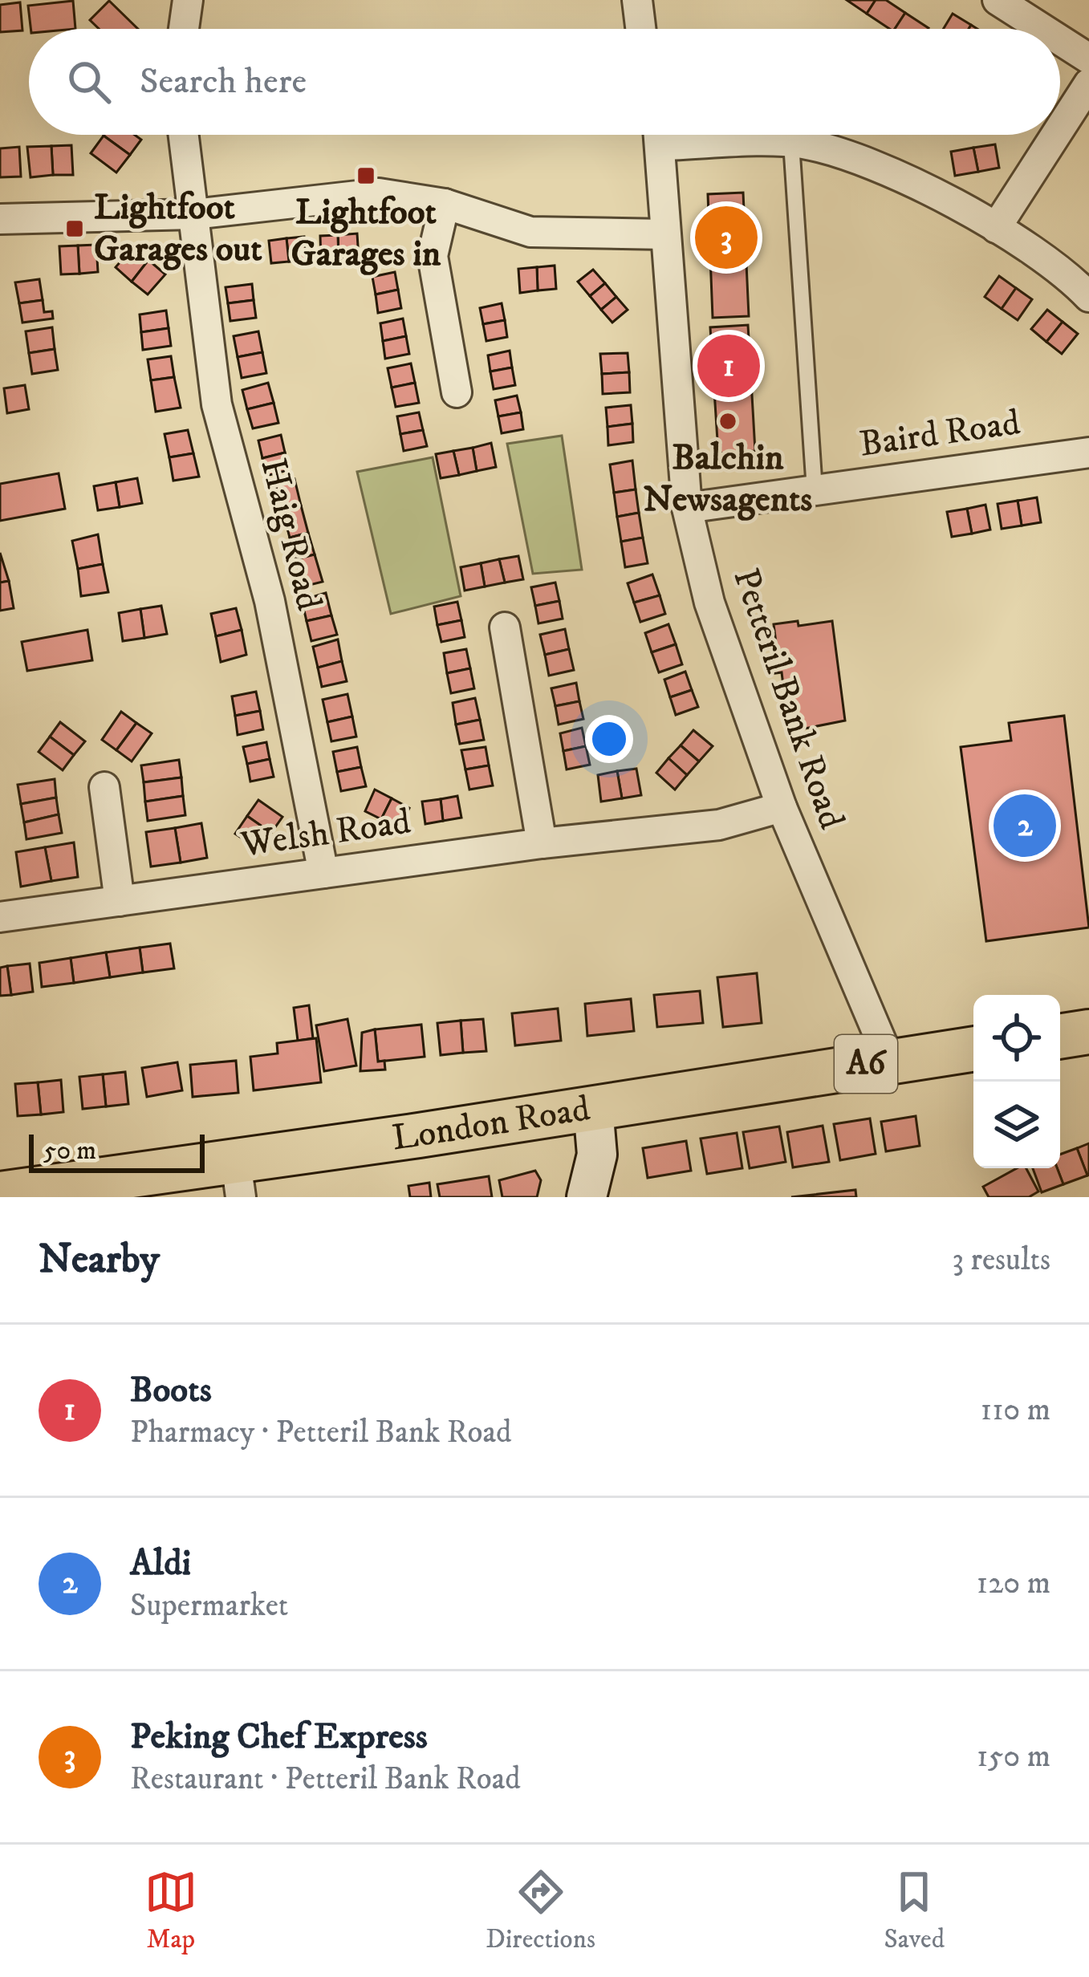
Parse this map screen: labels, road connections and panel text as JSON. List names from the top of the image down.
{
  "streets": {
    "main road": ["A6", "London Road"],
    "street": [
      "Baird Road",
      "Haig Road",
      "Petteril Bank Road",
      "Welsh Road"
    ]
  },
  "crossings": [
    ["Baird Road", "Petteril Bank Road"],
    ["Haig Road", "Welsh Road"],
    ["Petteril Bank Road", "Welsh Road"],
    ["Petteril Bank Road", "London Road"]
  ],
  "places": {
    "transit": ["Lightfoot Garages in", "Lightfoot Garages out"],
    "other": ["Balchin Newsagents"]
  },
  "scale_bar": "50 m",
  "page": {
    "search": "Search here",
    "pins": ["3", "1", "2"],
    "scale": "50 m",
    "heading": ["Nearby", "3 results"],
    "list": [
      {
        "mark": "1",
        "name": "Boots",
        "note": "Pharmacy · Petteril Bank Road",
        "value": "110 m"
      },
      {
        "mark": "2",
        "name": "Aldi",
        "note": "Supermarket",
        "value": "120 m"
      },
      {
        "mark": "3",
        "name": "Peking Chef Express",
        "note": "Restaurant · Petteril Bank Road",
        "value": "150 m"
      }
    ],
    "nav": ["Map", "Directions", "Saved"]
  }
}
